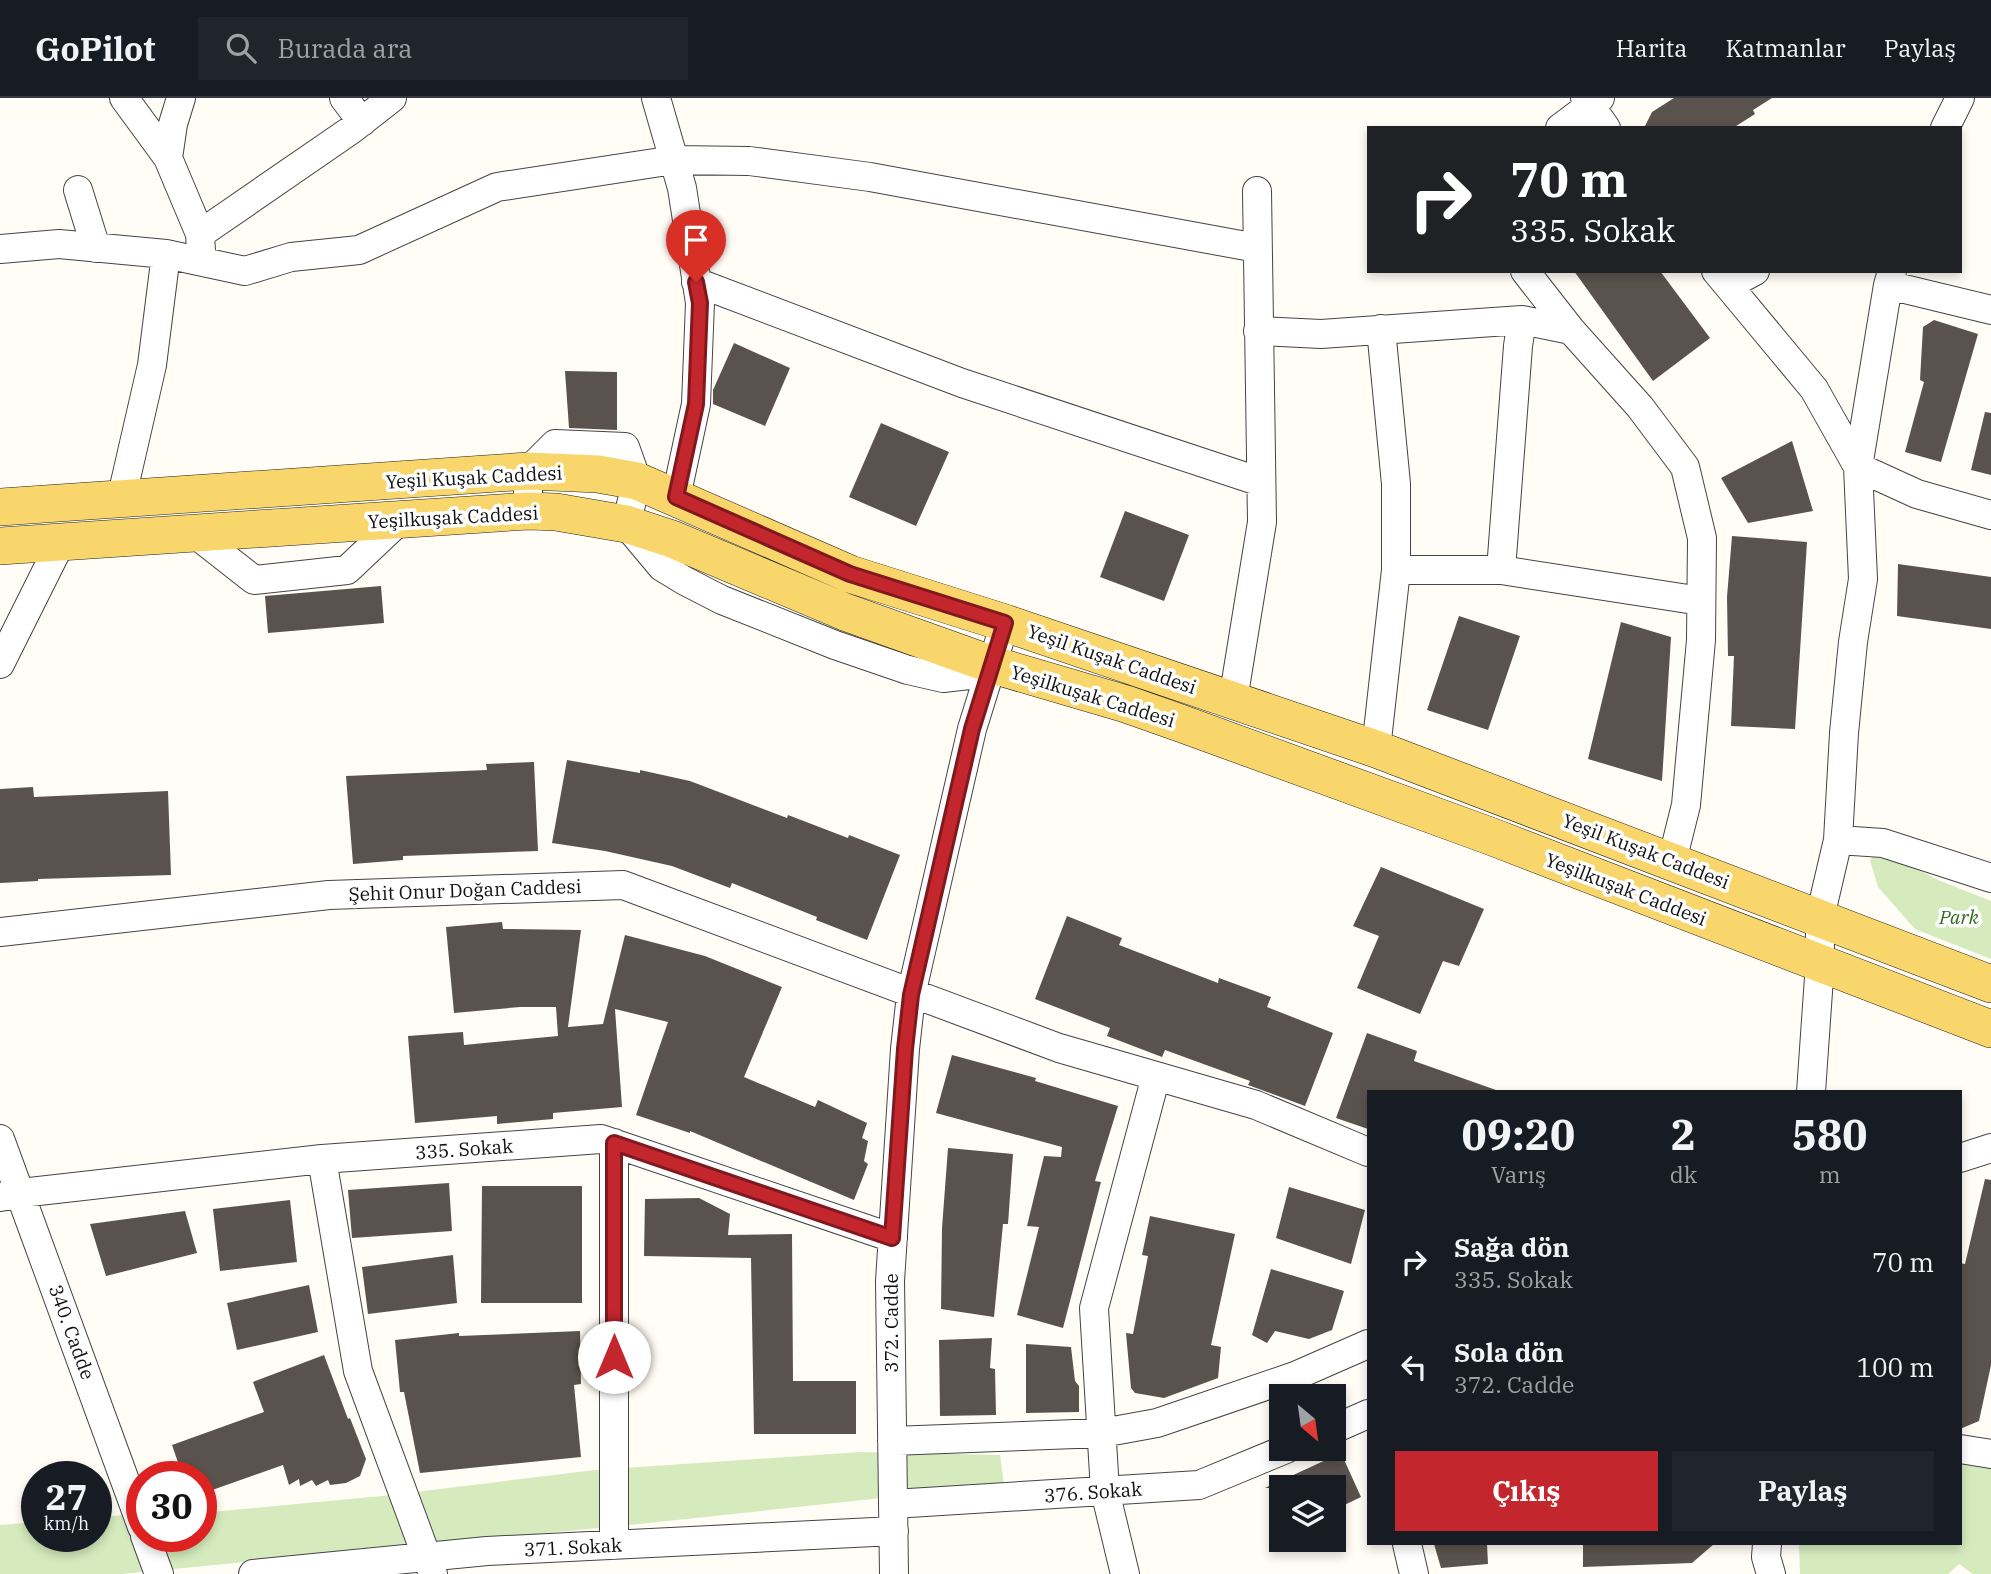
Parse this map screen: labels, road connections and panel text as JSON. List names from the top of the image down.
{
  "streets": {
    "main road": ["Yeşil Kuşak Caddesi", "Yeşilkuşak Caddesi"],
    "street": [
      "Şehit Onur Doğan Caddesi",
      "335. Sokak",
      "372. Cadde",
      "340. Cadde",
      "376. Sokak",
      "371. Sokak"
    ]
  },
  "crossings": [
    ["Yeşil Kuşak Caddesi", "372. Cadde"],
    ["Yeşilkuşak Caddesi", "372. Cadde"],
    ["Şehit Onur Doğan Caddesi", "372. Cadde"],
    ["335. Sokak", "372. Cadde"],
    ["335. Sokak", "340. Cadde"],
    ["372. Cadde", "376. Sokak"],
    ["372. Cadde", "371. Sokak"],
    ["376. Sokak", "371. Sokak"]
  ],
  "parks": ["Park"],
  "north": "bottom right",
  "page": {
    "header": "GoPilot",
    "search": "Burada ara",
    "nav": ["Harita", "Katmanlar", "Paylaş"],
    "turn": ["70 m", "335. Sokak"],
    "eta": [
      "09:20",
      "Varış",
      "2",
      "dk",
      "580",
      "m"
    ],
    "list": [
      {
        "name": "Sağa dön",
        "note": "335. Sokak",
        "value": "70 m"
      },
      {
        "name": "Sola dön",
        "note": "372. Cadde",
        "value": "100 m"
      }
    ],
    "buttons": ["Çıkış", "Paylaş"],
    "speed": "27 km/h",
    "limit": "30"
  }
}
